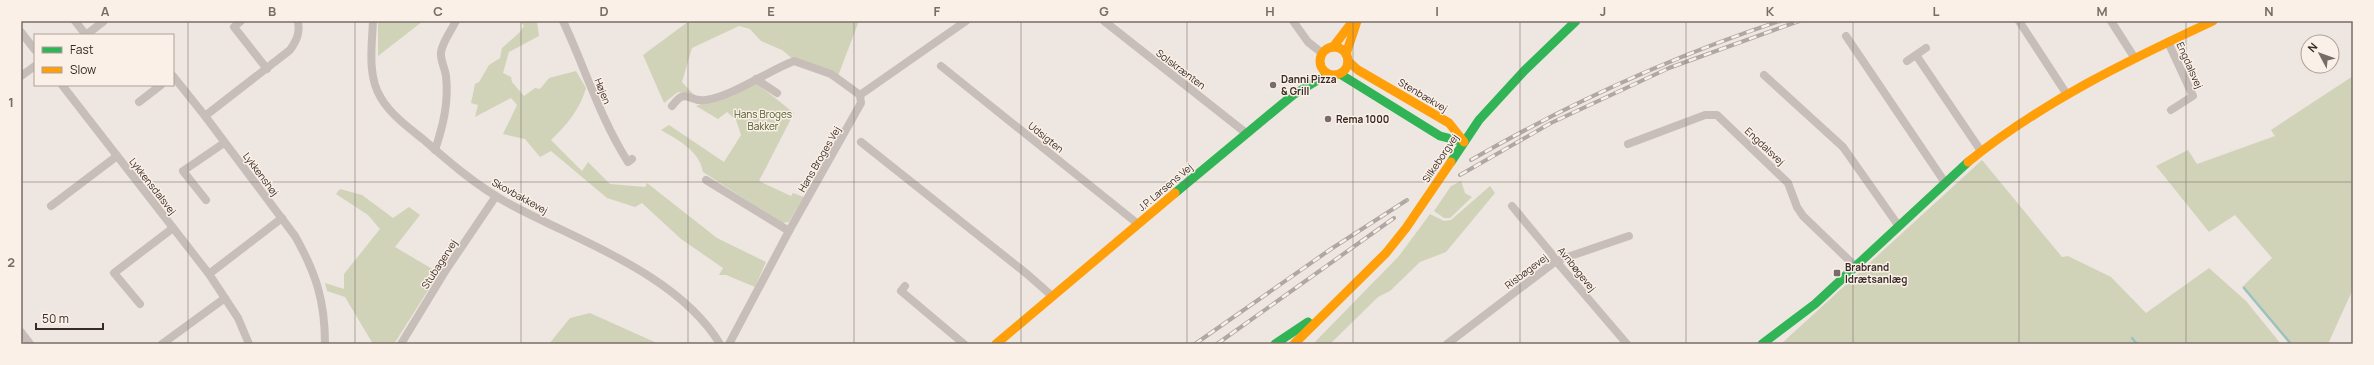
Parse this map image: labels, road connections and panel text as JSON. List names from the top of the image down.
{
  "streets": {
    "street": [
      "Engdalsvej",
      "Solskrænten",
      "Højen",
      "Stenbækvej",
      "Udsigten",
      "Silkeborgvej",
      "Hans Broges Vej",
      "Lykkenshøj",
      "Lykkensdalsvej",
      "J.P. Larsens Vej",
      "Skovbakkevej",
      "Stubagervej",
      "Avnbøgevej",
      "Risbøgevej"
    ]
  },
  "crossings": [
    ["Solskrænten", "J.P. Larsens Vej"],
    ["Stenbækvej", "Silkeborgvej"],
    ["Stenbækvej", "J.P. Larsens Vej"],
    ["Udsigten", "J.P. Larsens Vej"],
    ["Skovbakkevej", "Stubagervej"],
    ["Avnbøgevej", "Risbøgevej"]
  ],
  "parks": ["Hans Broges Bakker"],
  "places": {
    "other": ["Danni Pizza & Grill", "Rema 1000"],
    "transit": ["Brabrand Idrætsanlæg"]
  },
  "legend": ["Fast", "Slow"],
  "scale_bar": "50 m",
  "north": "top left",
  "grid": {
    "columns": [
      "A",
      "B",
      "C",
      "D",
      "E",
      "F",
      "G",
      "H",
      "I",
      "J",
      "K",
      "L",
      "M",
      "N"
    ],
    "rows": ["1", "2"]
  }
}
